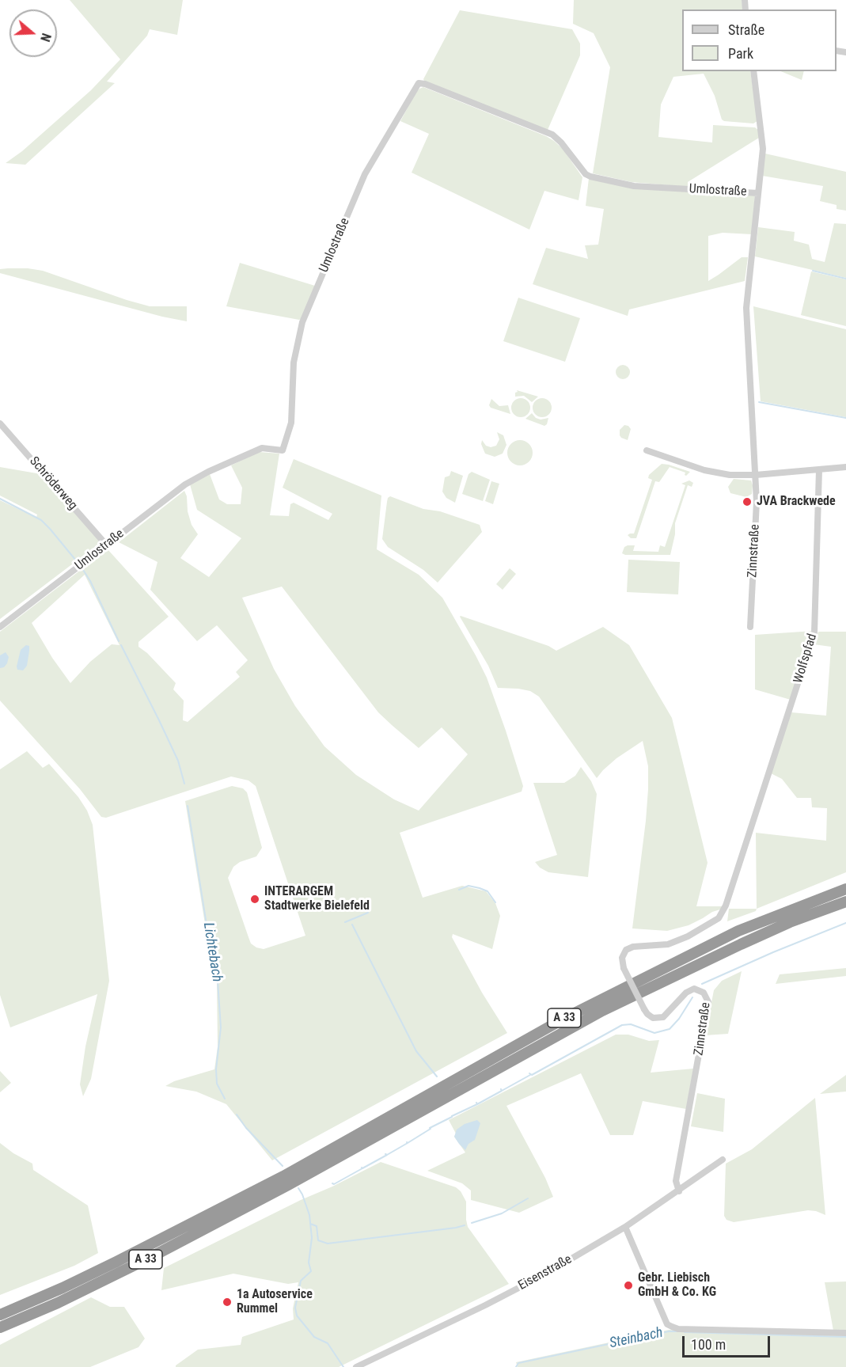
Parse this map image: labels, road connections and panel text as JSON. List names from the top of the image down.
{
  "streets": {
    "highway": ["A 33"],
    "street": [
      "Umlostraße",
      "Schröderweg",
      "Zinnstraße",
      "Wolfspfad",
      "Eisenstraße"
    ]
  },
  "crossings": [
    ["Umlostraße", "Schröderweg"],
    ["Umlostraße", "Zinnstraße"],
    ["Zinnstraße", "Wolfspfad"],
    ["Zinnstraße", "Eisenstraße"]
  ],
  "water": ["Lichtebach", "Steinbach"],
  "places": [
    "JVA Brackwede",
    "INTERARGEM Stadtwerke Bielefeld",
    "Gebr. Liebisch GmbH & Co. KG",
    "1a Autoservice Rummel"
  ],
  "legend": ["Straße", "Park"],
  "scale_bar": "100 m",
  "north": "right"
}
